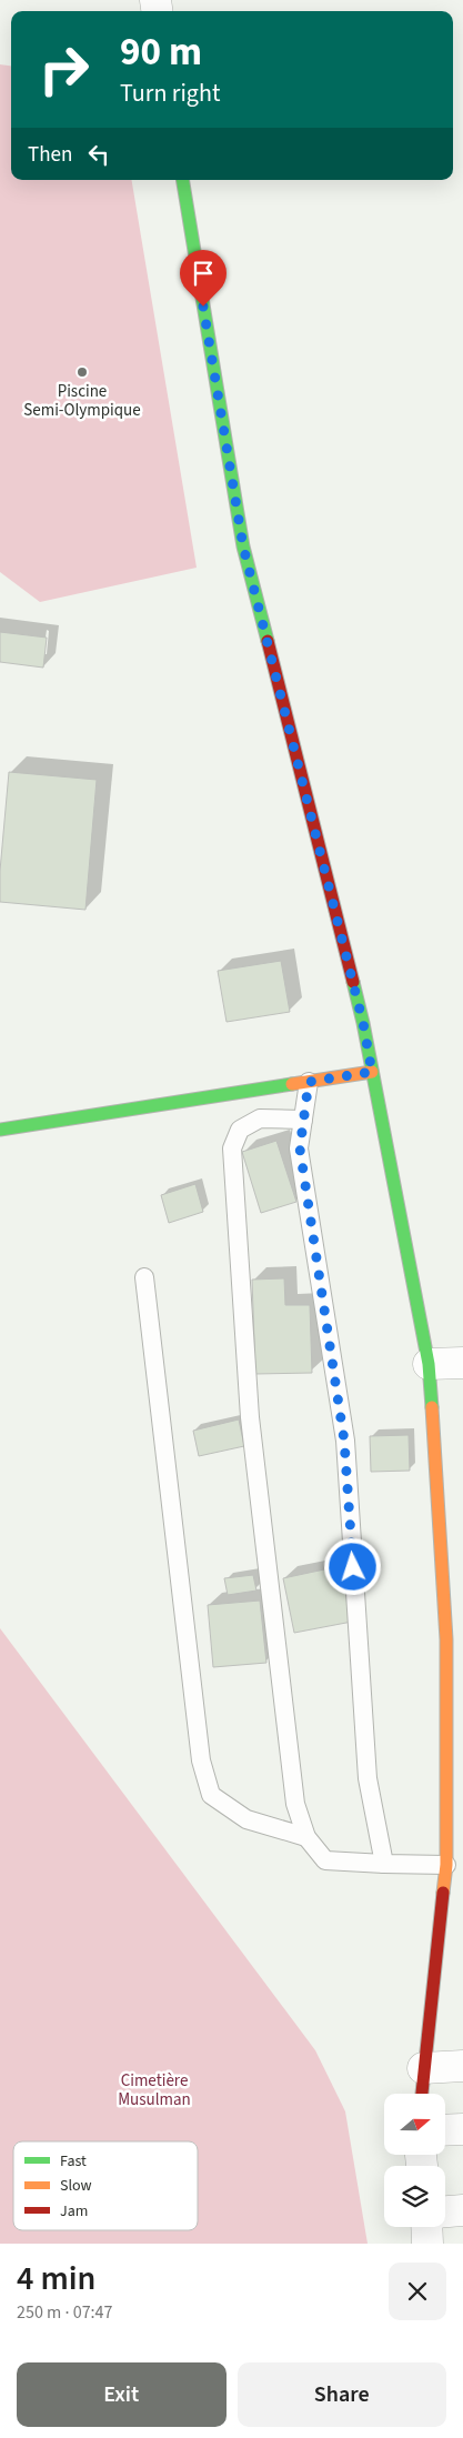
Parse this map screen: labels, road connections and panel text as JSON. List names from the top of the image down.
{
  "parks": ["Cimetière Musulman"],
  "places": ["Piscine Semi-Olympique"],
  "legend": ["Fast", "Slow", "Jam"],
  "north": "right",
  "page": {
    "turn": ["90 m", "Turn right"],
    "then": "Then",
    "heading": ["4 min", "250 m · 07:47"],
    "buttons": ["Exit", "Share"]
  }
}
